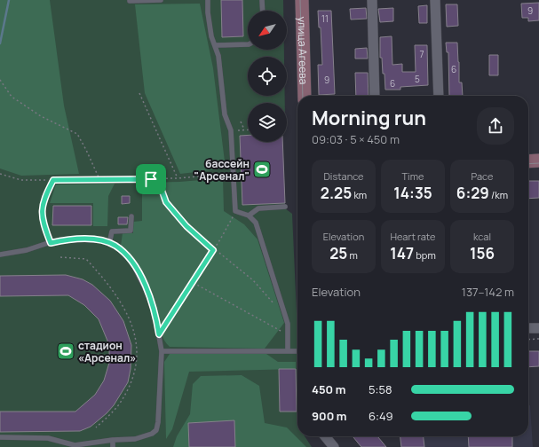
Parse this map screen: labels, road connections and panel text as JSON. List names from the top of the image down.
{
  "streets": {
    "street": ["улица Агеева"]
  },
  "places": {
    "sports": ["бассейн \"Арсенал\"", "стадион «Арсенал»"]
  },
  "house_numbers": [
    "9",
    "11",
    "7",
    "6",
    "5",
    "9",
    "6"
  ],
  "north": "bottom left",
  "page": {
    "heading": ["Morning run", "09:03 · 5 × 450 m"],
    "stats": [
      ["Distance", "2.25 km"],
      ["Time", "14:35"],
      ["Pace", "6:29 /km"],
      ["Elevation", "25 m"],
      ["Heart rate", "147 bpm"],
      ["kcal", "156"]
    ],
    "chart": ["Elevation", "137–142 m"],
    "list": [
      {
        "name": "450 m",
        "note": "5:58"
      },
      {
        "name": "900 m",
        "note": "6:49"
      }
    ]
  }
}
